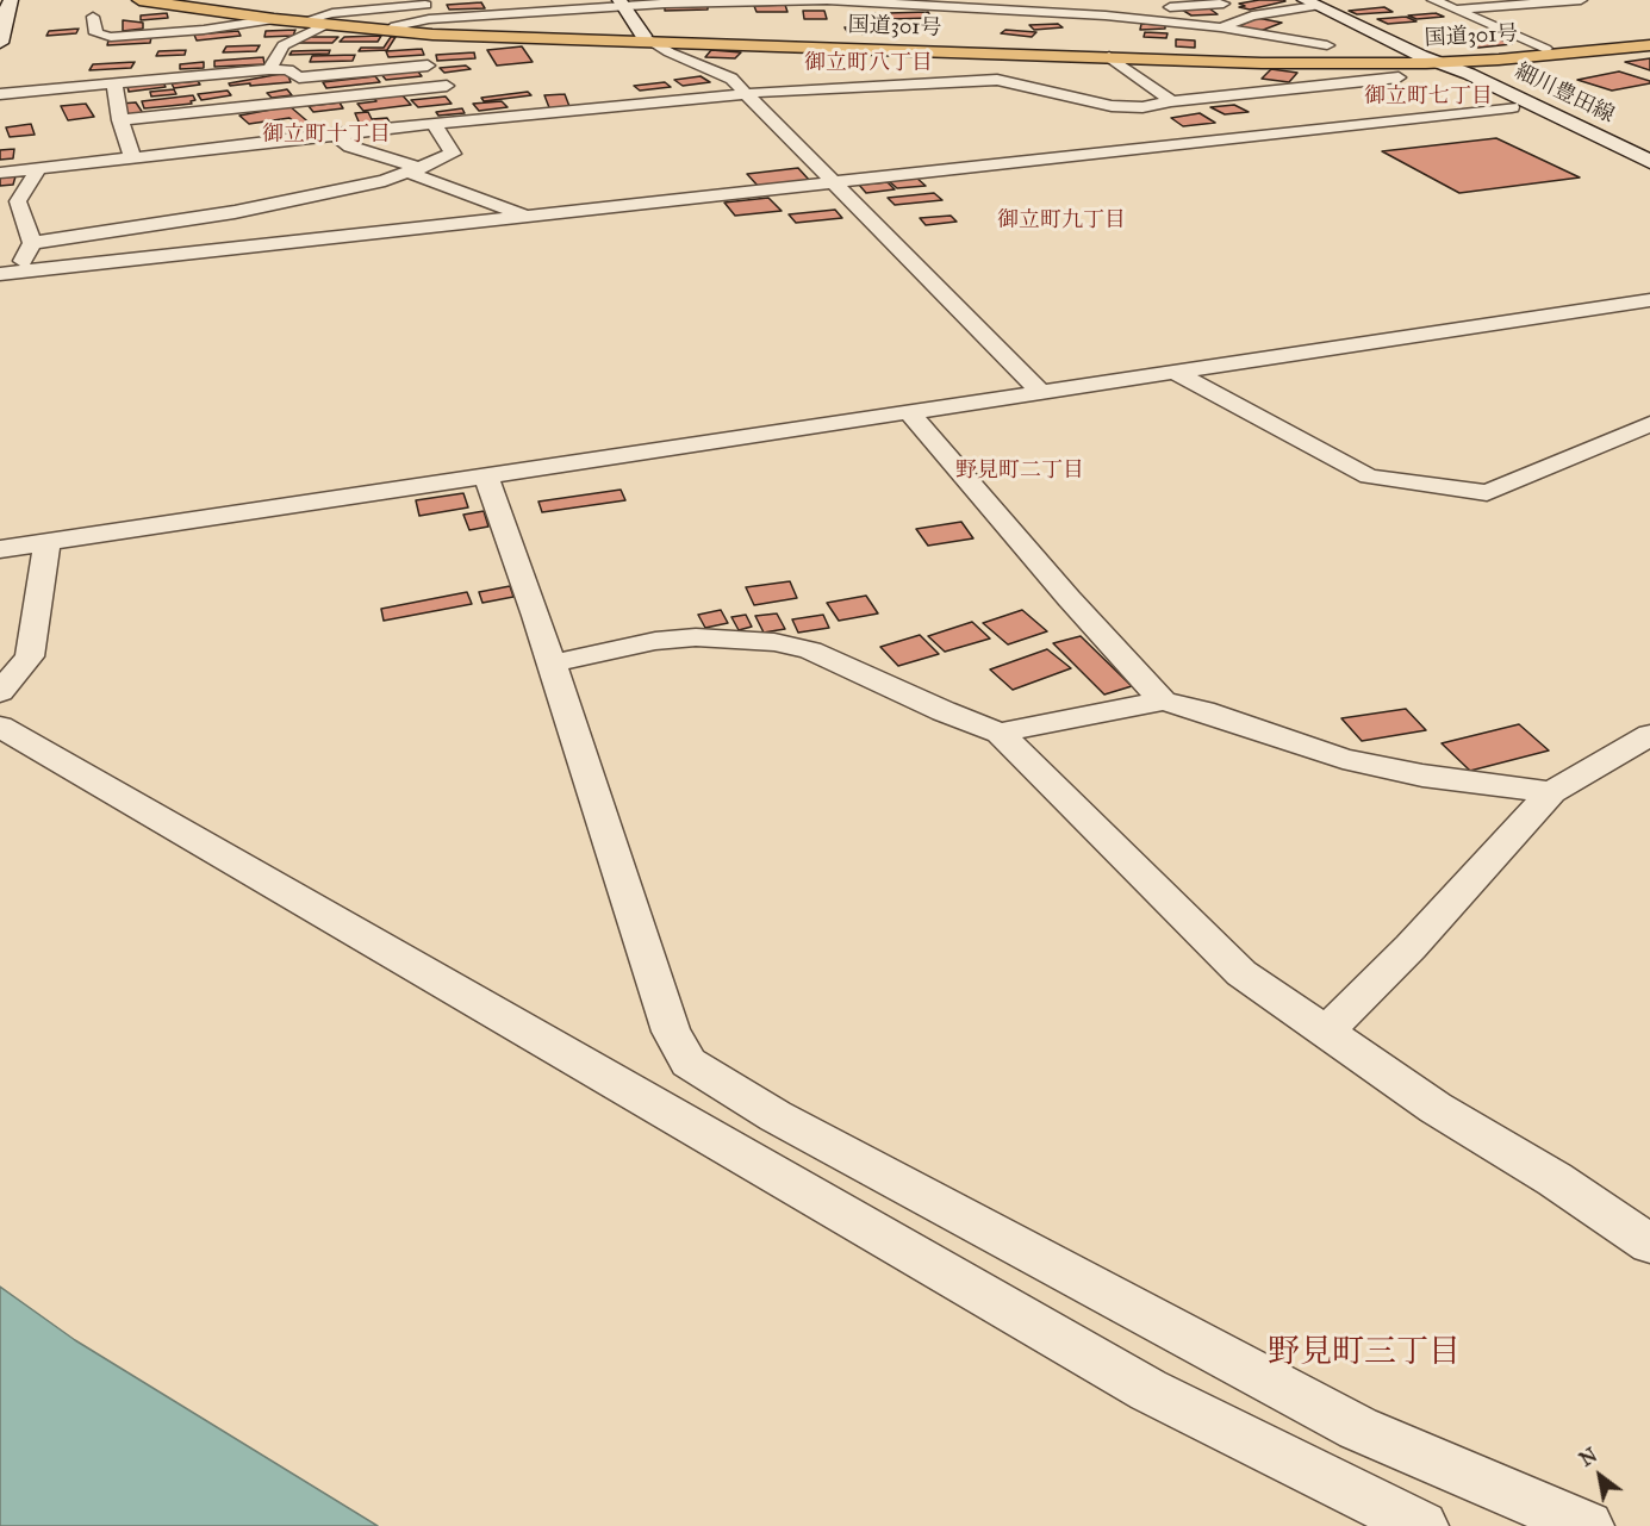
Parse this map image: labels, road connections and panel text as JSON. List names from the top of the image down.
{
  "streets": {
    "highway": ["国道301号"],
    "main road": ["細川豊田線"]
  },
  "crossings": [
    ["国道301号", "細川豊田線"]
  ],
  "districts": [
    "御立町八丁目",
    "御立町七丁目",
    "御立町十丁目",
    "御立町九丁目",
    "野見町二丁目",
    "野見町三丁目"
  ],
  "north": "top left"
}
